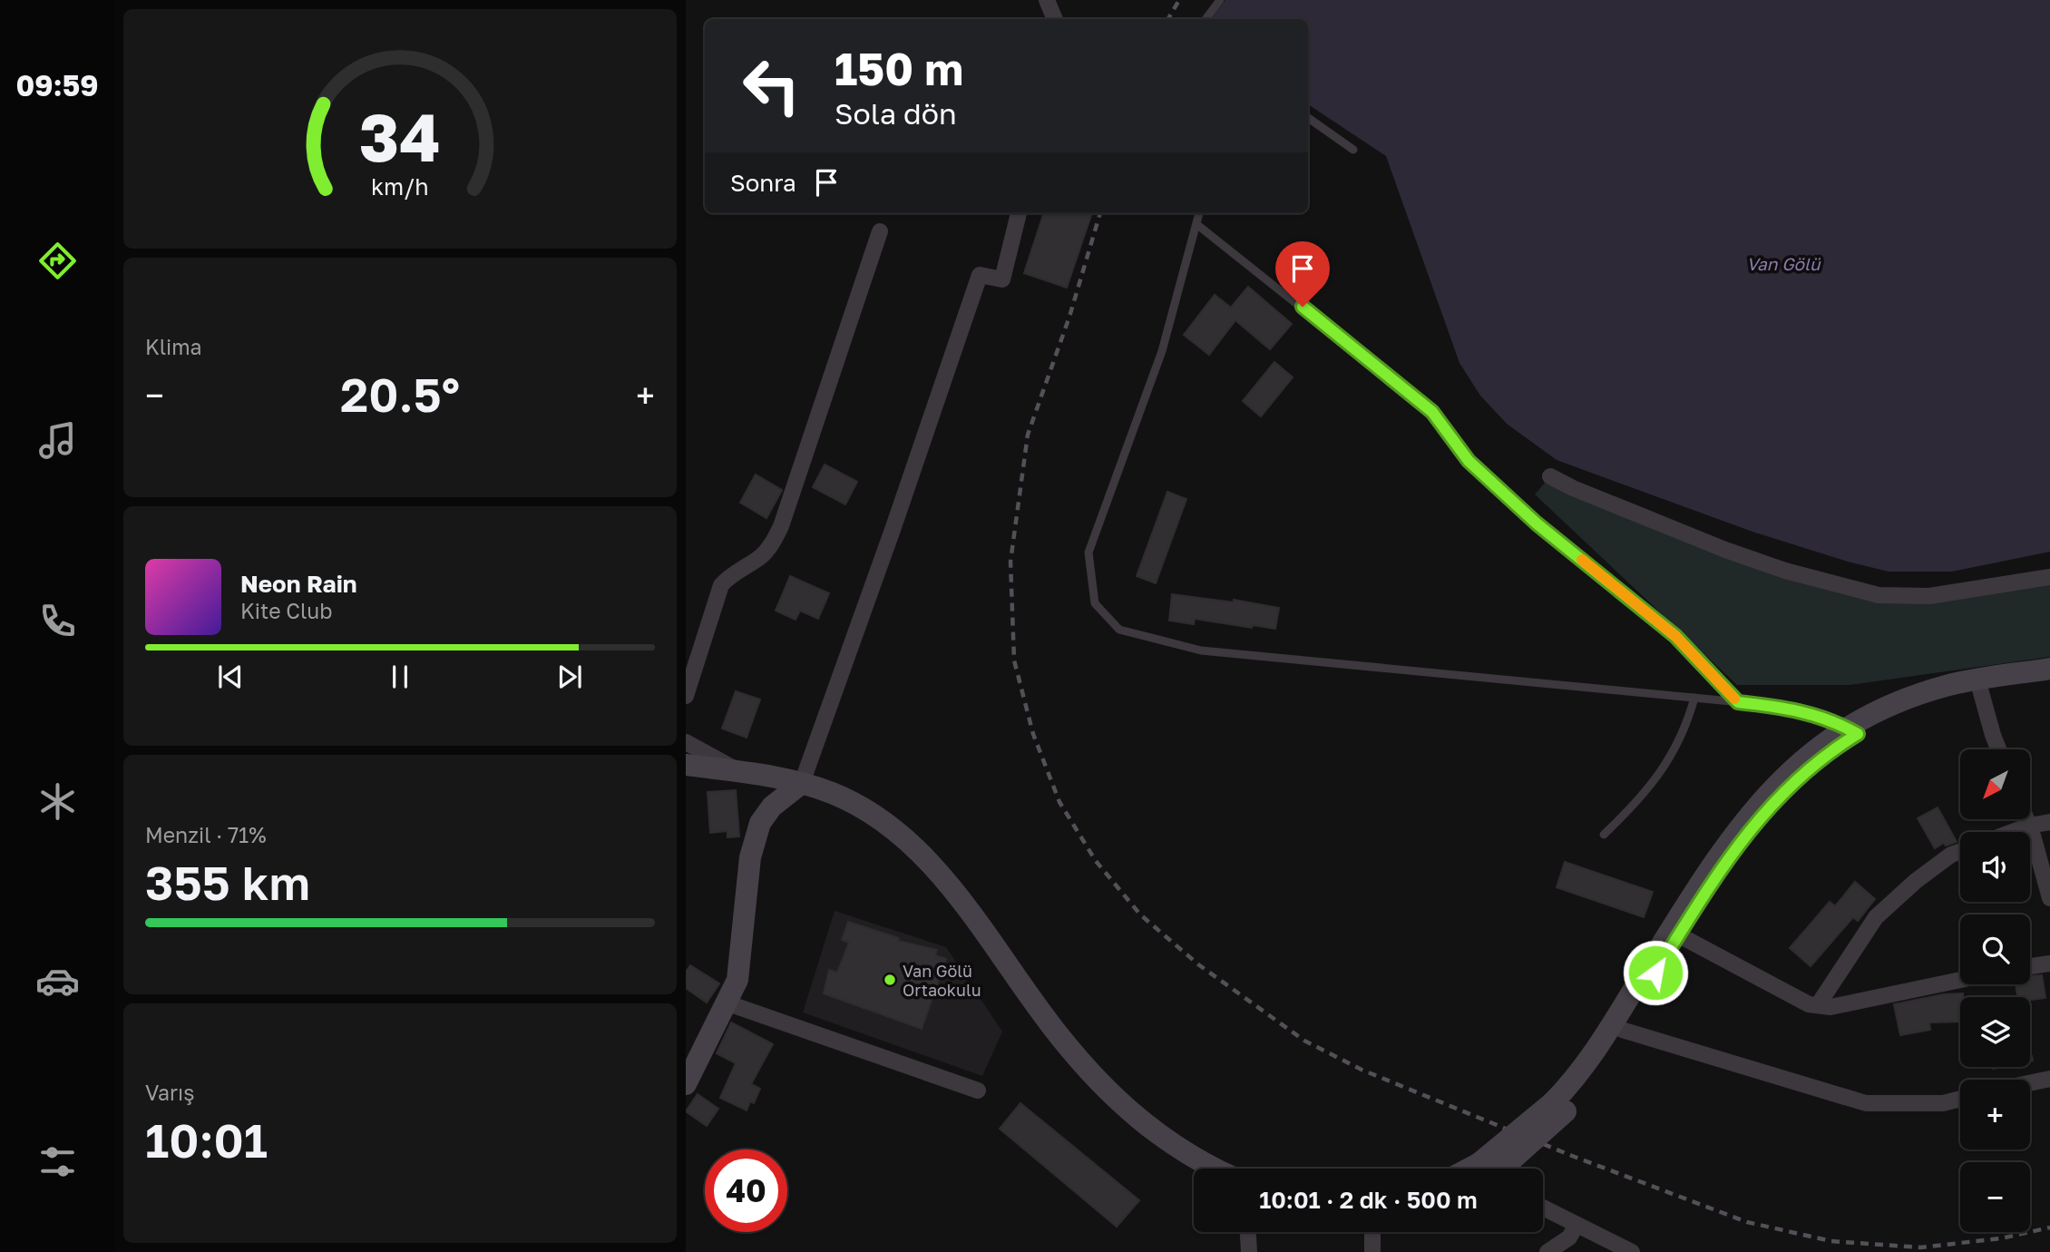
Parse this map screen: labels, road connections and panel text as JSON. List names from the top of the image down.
{
  "water": ["Van Gölü"],
  "places": ["Van Gölü Ortaokulu"],
  "north": "bottom left",
  "page": {
    "tabs": "09:59",
    "turn": ["150 m", "Sola dön"],
    "then": "Sonra",
    "tile": [
      "Klima",
      ["Menzil · 71%", "355 km"],
      ["Varış", "10:01"]
    ],
    "heat": ["−", "20.5°", "+"],
    "song": ["Neon Rain", "Kite Club"],
    "map_buttons": ["+", "−"],
    "limit": "40",
    "trip": "10:01 · 2 dk · 500 m",
    "gauge": ["34", "km/h"]
  }
}
